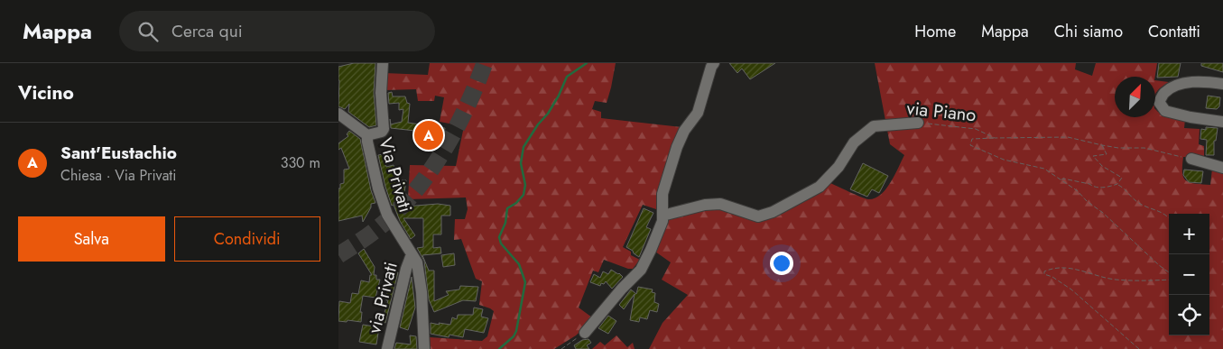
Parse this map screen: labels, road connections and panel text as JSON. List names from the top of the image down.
{
  "streets": {
    "street": ["via Piano", "Via Privati", "via Privati"]
  },
  "crossings": [
    ["Via Privati", "via Privati"]
  ],
  "north": "top right",
  "page": {
    "header": "Mappa",
    "search": "Cerca qui",
    "nav": [
      "Home",
      "Mappa",
      "Chi siamo",
      "Contatti"
    ],
    "heading": "Vicino",
    "pins": "A",
    "list": [
      {
        "mark": "A",
        "name": "Sant'Eustachio",
        "note": "Chiesa · Via Privati",
        "value": "330 m"
      }
    ],
    "buttons": ["Salva", "Condividi"],
    "map_buttons": ["+", "−"]
  }
}
